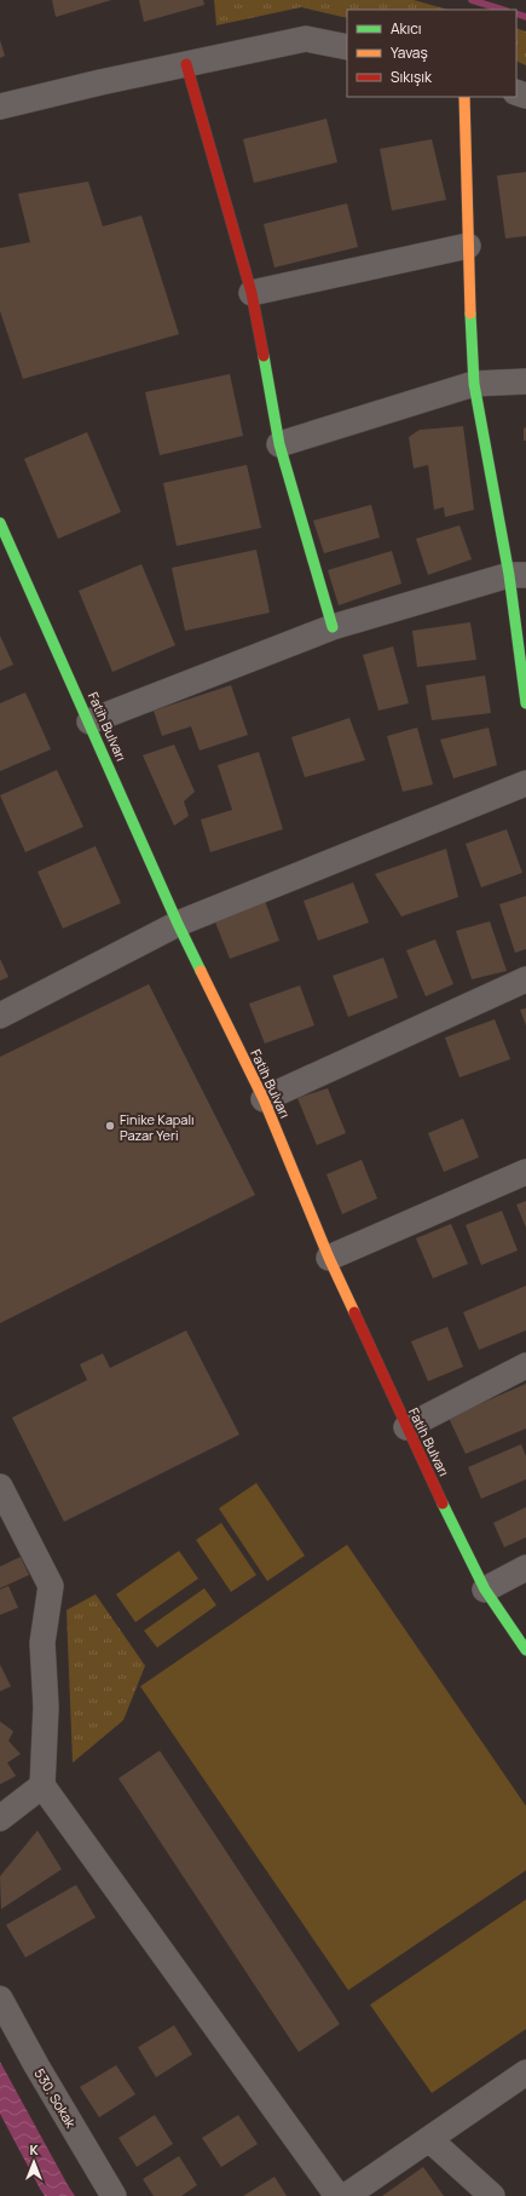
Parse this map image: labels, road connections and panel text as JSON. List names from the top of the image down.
{
  "streets": {
    "street": ["Fatih Bulvarı", "530. Sokak"]
  },
  "places": ["Finike Kapalı Pazar Yeri"],
  "legend": ["Akıcı", "Yavaş", "Sıkışık"],
  "north": "top"
}
